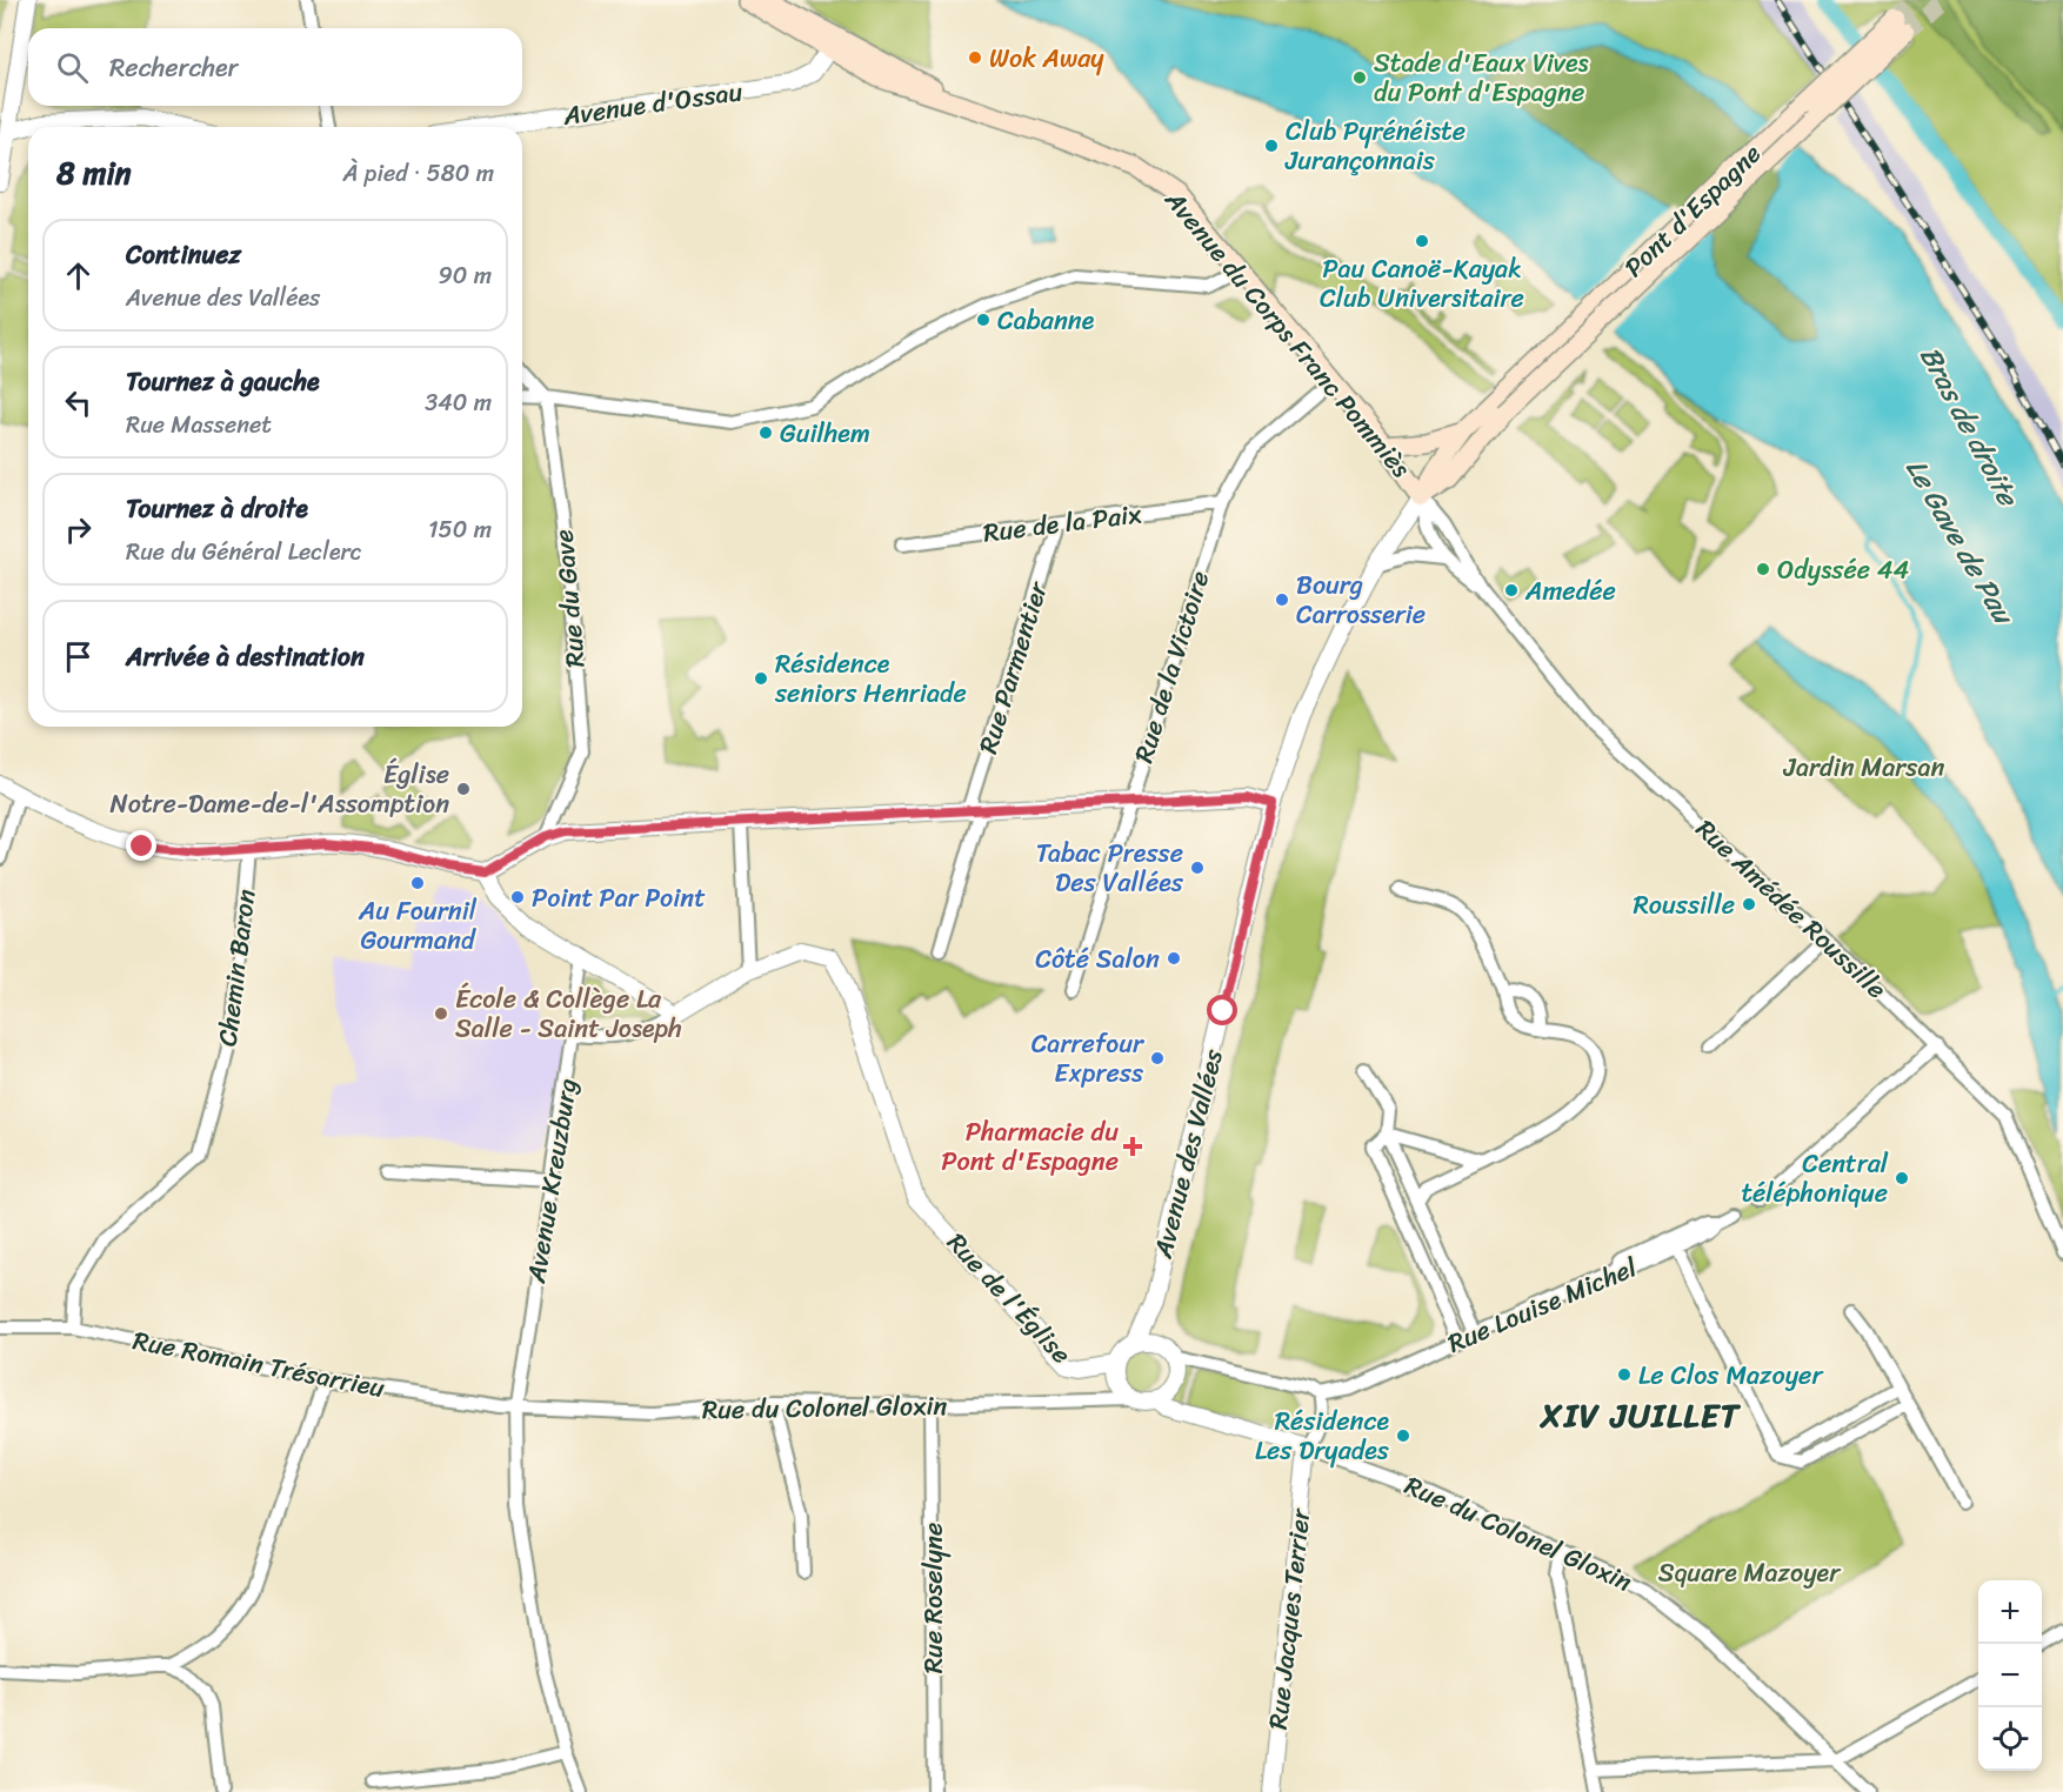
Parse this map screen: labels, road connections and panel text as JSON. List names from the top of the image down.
{
  "streets": {
    "main road": ["Pont d'Espagne", "Avenue du Corps Franc Pommiès", "Avenue des Vallées"],
    "street": [
      "Avenue d'Ossau",
      "Rue de la Paix",
      "Rue du Gave",
      "Rue de la Victoire",
      "Rue Parmentier",
      "Rue Amédée Roussille",
      "Chemin Baron",
      "Avenue Kreuzburg",
      "Rue de l'Église",
      "Rue Louise Michel",
      "Rue Romain Trésarrieu",
      "Rue du Colonel Gloxin",
      "Rue Roselyne",
      "Rue Jacques Terrier"
    ]
  },
  "crossings": [
    ["Avenue d'Ossau", "Avenue du Corps Franc Pommiès"],
    ["Pont d'Espagne", "Avenue des Vallées"],
    ["Avenue du Corps Franc Pommiès", "Rue de la Victoire"],
    ["Avenue du Corps Franc Pommiès", "Rue Amédée Roussille"],
    ["Avenue du Corps Franc Pommiès", "Avenue des Vallées"],
    ["Rue de la Paix", "Rue de la Victoire"],
    ["Rue de la Paix", "Rue Parmentier"],
    ["Rue Amédée Roussille", "Avenue des Vallées"],
    ["Chemin Baron", "Rue Romain Trésarrieu"],
    ["Avenue des Vallées", "Rue de l'Église"],
    ["Avenue des Vallées", "Rue du Colonel Gloxin"],
    ["Avenue Kreuzburg", "Rue Romain Trésarrieu"],
    ["Avenue Kreuzburg", "Rue du Colonel Gloxin"],
    ["Rue de l'Église", "Rue du Colonel Gloxin"],
    ["Rue Romain Trésarrieu", "Rue du Colonel Gloxin"],
    ["Rue du Colonel Gloxin", "Rue Roselyne"],
    ["Rue du Colonel Gloxin", "Rue Jacques Terrier"]
  ],
  "districts": ["XIV JUILLET"],
  "water": ["Bras de droite", "Le Gave de Pau"],
  "parks": ["Jardin Marsan", "Square Mazoyer"],
  "places": {
    "other": [
      "Wok Away",
      "Stade d'Eaux Vives du Pont d'Espagne",
      "Club Pyrénéiste Jurançonnais",
      "Pau Canoë-Kayak Club Universitaire",
      "Cabanne",
      "Guilhem",
      "Odyssée 44",
      "Amedée",
      "Bourg Carrosserie",
      "Résidence seniors Henriade",
      "Église Notre-Dame-de-l'Assomption",
      "Tabac Presse Des Vallées",
      "Au Fournil Gourmand",
      "Point Par Point",
      "Roussille",
      "Côté Salon",
      "École & Collège La Salle - Saint Joseph",
      "Carrefour Express",
      "Central téléphonique",
      "Le Clos Mazoyer",
      "Résidence Les Dryades"
    ],
    "health": ["Pharmacie du Pont d'Espagne"]
  },
  "page": {
    "search": "Rechercher",
    "heading": ["8 min", "À pied · 580 m"],
    "list": [
      ["Continuez", "Avenue des Vallées", "90 m"],
      ["Tournez à gauche", "Rue Massenet", "340 m"],
      ["Tournez à droite", "Rue du Général Leclerc", "150 m"],
      "Arrivée à destination"
    ],
    "map_buttons": ["+", "−"]
  }
}
